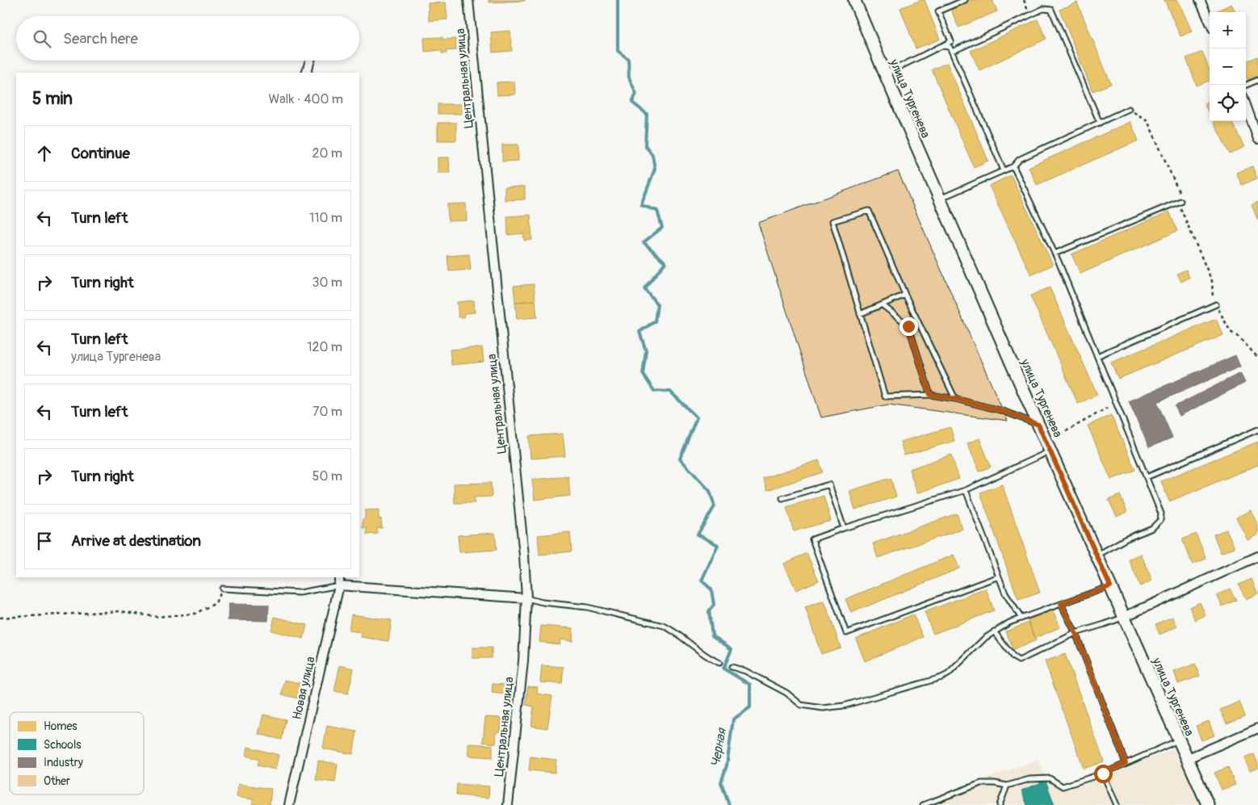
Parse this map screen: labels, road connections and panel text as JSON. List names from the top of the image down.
{
  "streets": {
    "street": ["Центральная улица", "улица Тургенева", "Новая улица"]
  },
  "water": ["Черная"],
  "legend": [
    "Homes",
    "Schools",
    "Industry",
    "Other"
  ],
  "page": {
    "map_buttons": ["+", "−"],
    "search": "Search here",
    "heading": ["5 min", "Walk · 400 m"],
    "list": [
      ["Continue", "20 m"],
      ["Turn left", "110 m"],
      ["Turn right", "30 m"],
      ["Turn left", "улица Тургенева", "120 m"],
      ["Turn left", "70 m"],
      ["Turn right", "50 m"],
      "Arrive at destination"
    ]
  }
}
